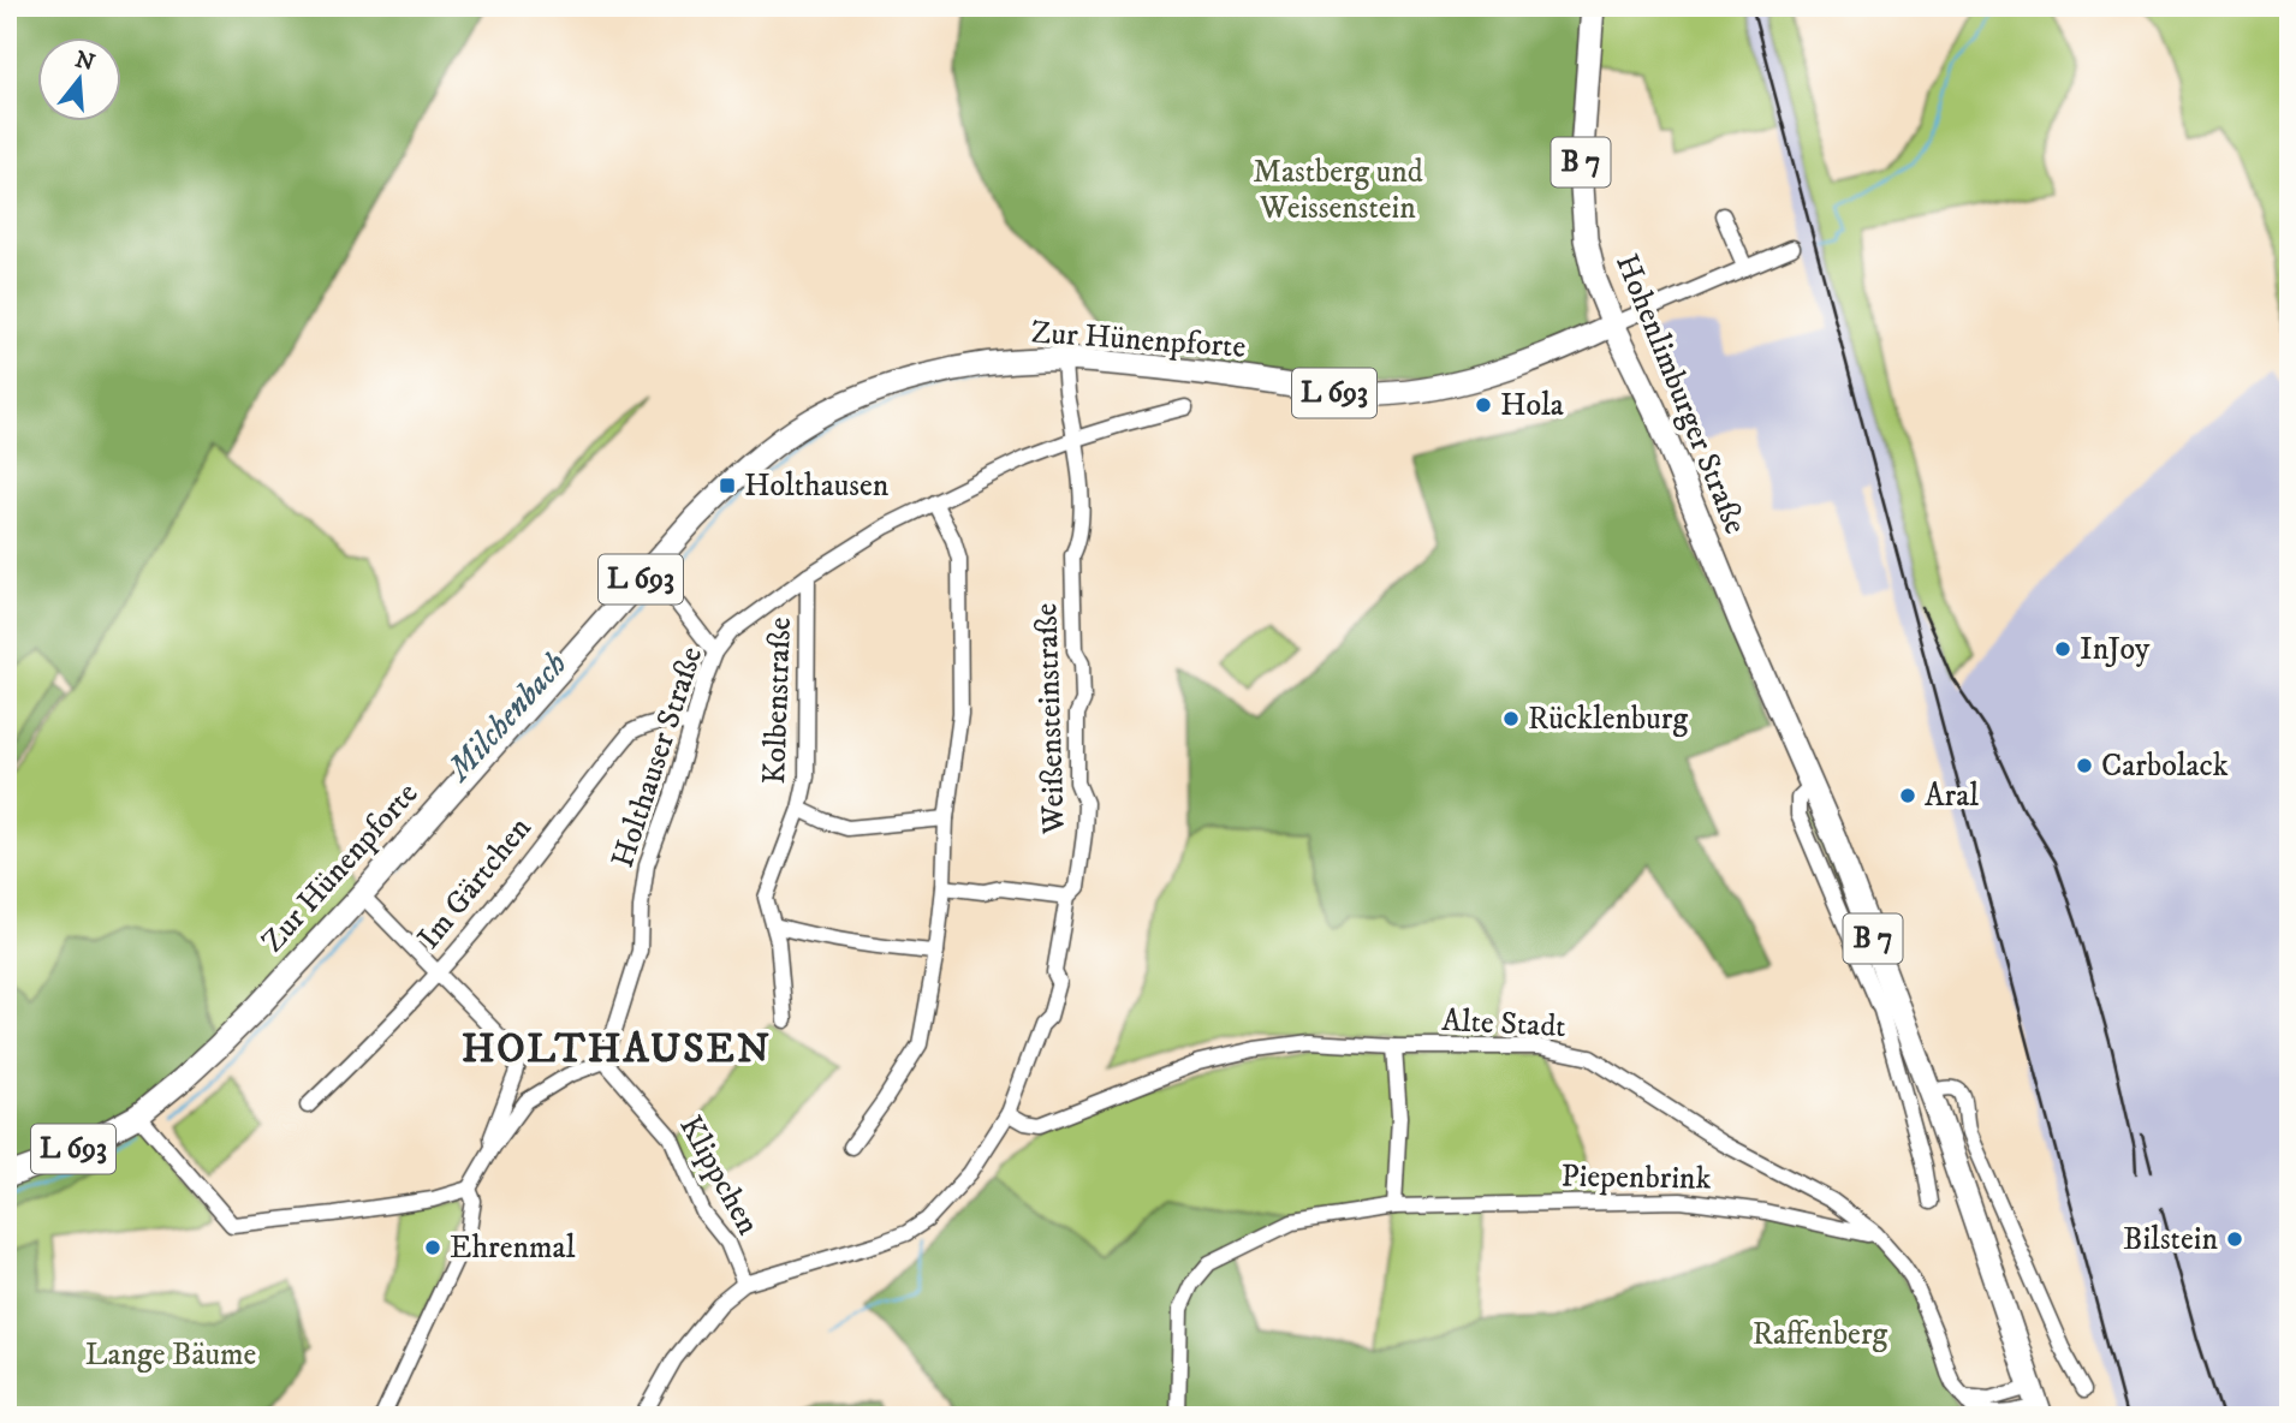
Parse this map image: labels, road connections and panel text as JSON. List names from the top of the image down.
{
  "streets": {
    "main road": [
      "B 7",
      "Zur Hünenpforte",
      "L 693",
      "Hohenlimburger Straße"
    ],
    "street": [
      "Kolbenstraße",
      "Weißensteinstraße",
      "Holthauser Straße",
      "Im Gärtchen",
      "Alte Stadt",
      "Klippchen",
      "Piepenbrink"
    ]
  },
  "crossings": [
    ["Zur Hünenpforte", "Hohenlimburger Straße"],
    ["Zur Hünenpforte", "Weißensteinstraße"],
    ["Hohenlimburger Straße", "Alte Stadt"],
    ["Kolbenstraße", "Holthauser Straße"],
    ["Weißensteinstraße", "Holthauser Straße"],
    ["Weißensteinstraße", "Alte Stadt"],
    ["Weißensteinstraße", "Klippchen"],
    ["Holthauser Straße", "Im Gärtchen"],
    ["Holthauser Straße", "Klippchen"],
    ["Alte Stadt", "Piepenbrink"]
  ],
  "districts": ["HOLTHAUSEN"],
  "water": ["Milchenbach"],
  "parks": ["Mastberg und Weissenstein", "Raffenberg", "Lange Bäume"],
  "places": {
    "other": [
      "Hola",
      "InJoy",
      "Rücklenburg",
      "Carbolack",
      "Aral",
      "Bilstein",
      "Ehrenmal"
    ],
    "transit": ["Holthausen"]
  },
  "north": "top"
}
